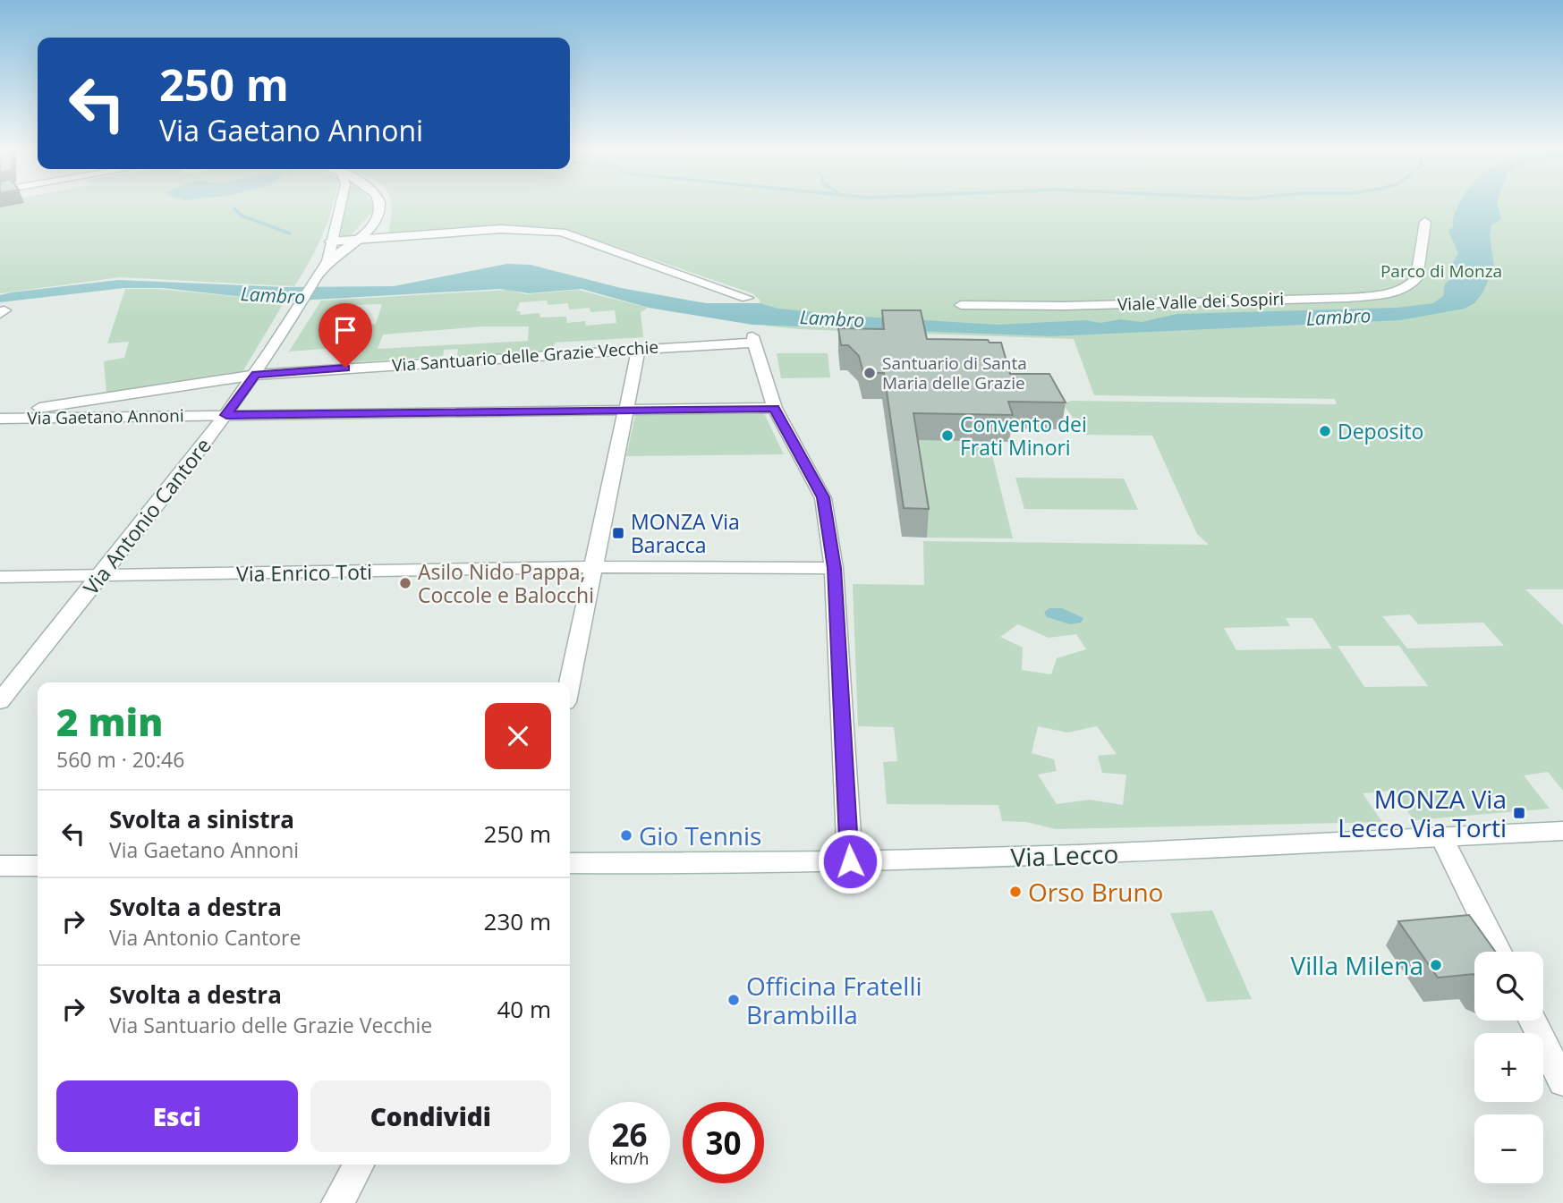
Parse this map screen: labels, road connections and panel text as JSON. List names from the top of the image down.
{
  "streets": {
    "street": [
      "Viale Valle dei Sospiri",
      "Via Santuario delle Grazie Vecchie",
      "Via Gaetano Annoni",
      "Via Antonio Cantore",
      "Via Enrico Toti",
      "Via Lecco"
    ]
  },
  "crossings": [
    ["Via Santuario delle Grazie Vecchie", "Via Gaetano Annoni"],
    ["Via Santuario delle Grazie Vecchie", "Via Antonio Cantore"],
    ["Via Gaetano Annoni", "Via Antonio Cantore"],
    ["Via Antonio Cantore", "Via Enrico Toti"]
  ],
  "water": ["Lambro"],
  "parks": ["Parco di Monza"],
  "places": {
    "other": [
      "Santuario di Santa Maria delle Grazie",
      "Deposito",
      "Convento dei Frati Minori",
      "Asilo Nido Pappa, Coccole e Balocchi",
      "Gio Tennis",
      "Orso Bruno",
      "Villa Milena",
      "Officina Fratelli Brambilla"
    ],
    "transit": ["MONZA Via Baracca", "MONZA Via Lecco Via Torti"]
  },
  "page": {
    "turn": ["250 m", "Via Gaetano Annoni"],
    "heading": ["2 min", "560 m · 20:46"],
    "list": [
      {
        "name": "Svolta a sinistra",
        "note": "Via Gaetano Annoni",
        "value": "250 m"
      },
      {
        "name": "Svolta a destra",
        "note": "Via Antonio Cantore",
        "value": "230 m"
      },
      {
        "name": "Svolta a destra",
        "note": "Via Santuario delle Grazie Vecchie",
        "value": "40 m"
      }
    ],
    "map_buttons": ["+", "−"],
    "buttons": ["Esci", "Condividi"],
    "speed": "26 km/h",
    "limit": "30"
  }
}
